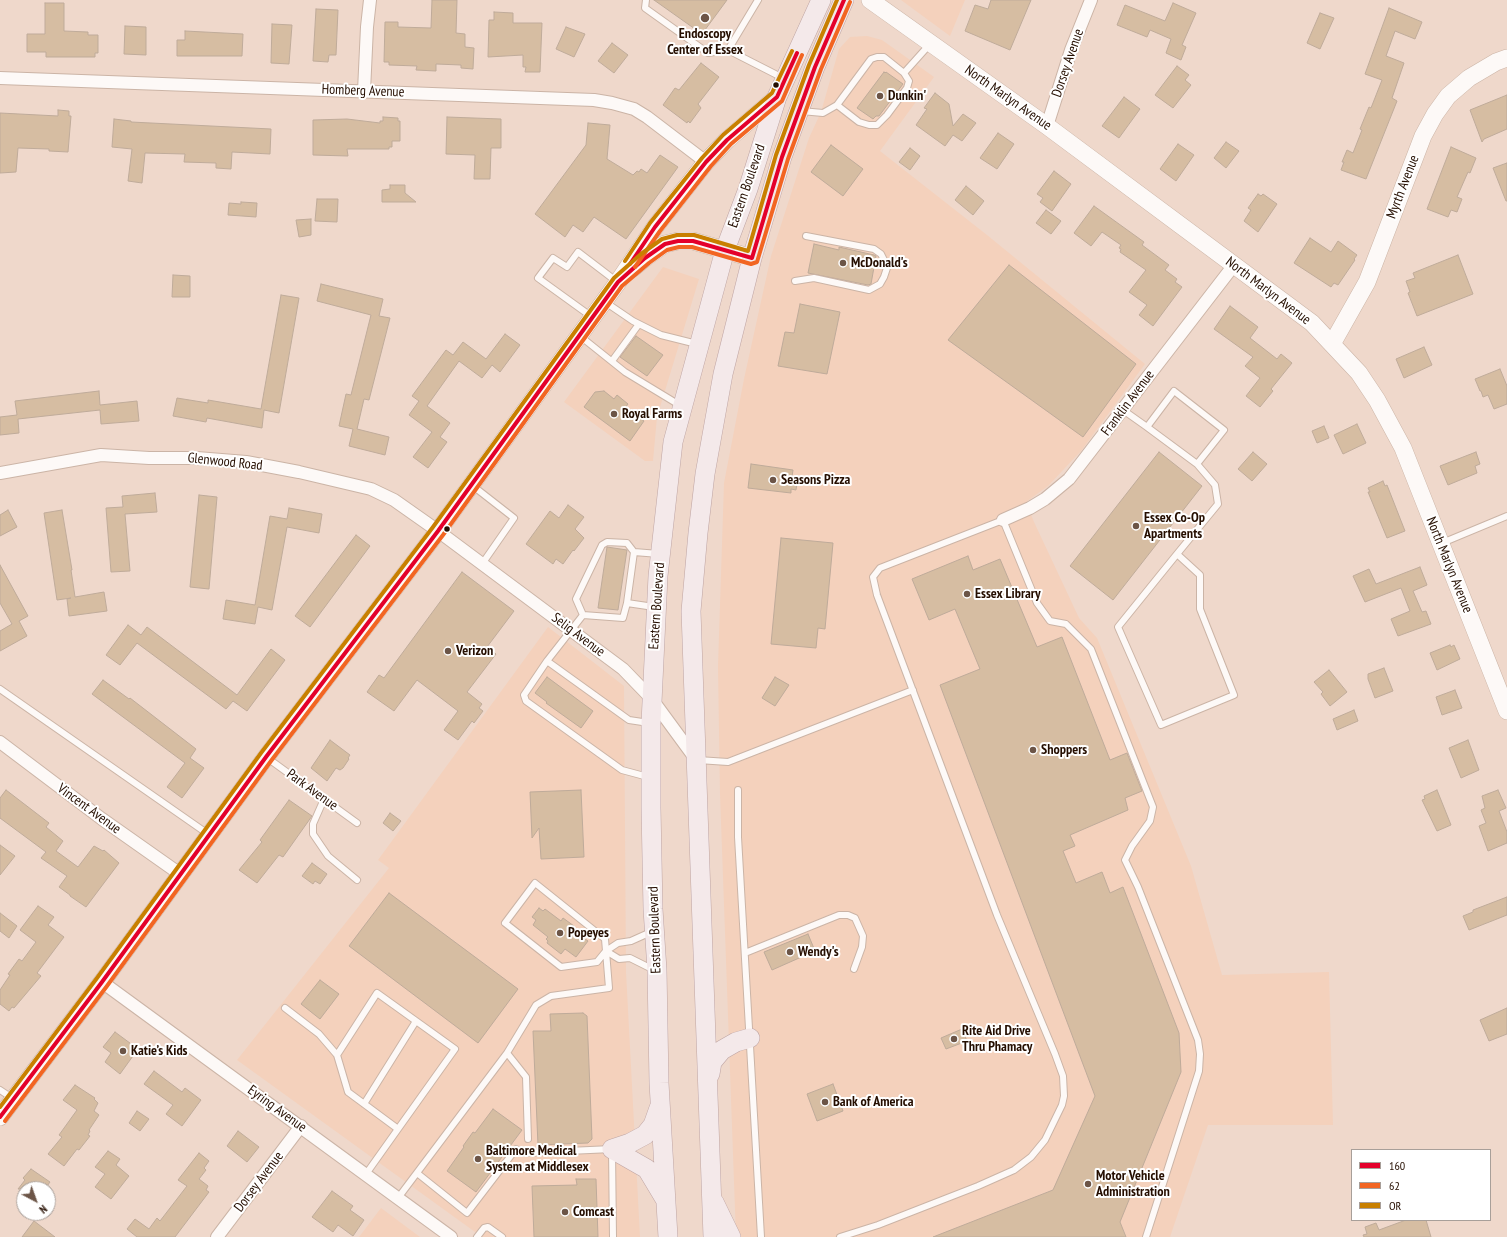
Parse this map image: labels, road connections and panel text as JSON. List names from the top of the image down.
{
  "streets": {
    "main road": ["Eastern Boulevard"],
    "street": [
      "Dorsey Avenue",
      "Homberg Avenue",
      "North Marlyn Avenue",
      "Myrth Avenue",
      "Franklin Avenue",
      "Glenwood Road",
      "Selig Avenue",
      "Vincent Avenue",
      "Eyring Avenue"
    ],
    "lane": ["Park Avenue"]
  },
  "crossings": [
    ["Dorsey Avenue", "North Marlyn Avenue"],
    ["Dorsey Avenue", "Eyring Avenue"],
    ["North Marlyn Avenue", "Myrth Avenue"],
    ["North Marlyn Avenue", "Franklin Avenue"],
    ["Eastern Boulevard", "Selig Avenue"],
    ["Glenwood Road", "Selig Avenue"]
  ],
  "places": [
    "Endoscopy Center of Essex",
    "Dunkin'",
    "McDonald's",
    "Royal Farms",
    "Seasons Pizza",
    "Essex Co-Op Apartments",
    "Essex Library",
    "Verizon",
    "Shoppers",
    "Popeyes",
    "Wendy's",
    "Rite Aid Drive Thru Phamacy",
    "Katie’s Kids",
    "Bank of America",
    "Baltimore Medical System at Middlesex",
    "Motor Vehicle Administration",
    "Comcast"
  ],
  "lines": ["transit line 160", "transit line OR", "transit line 62"],
  "legend": ["160", "62", "OR"],
  "north": "bottom right"
}
